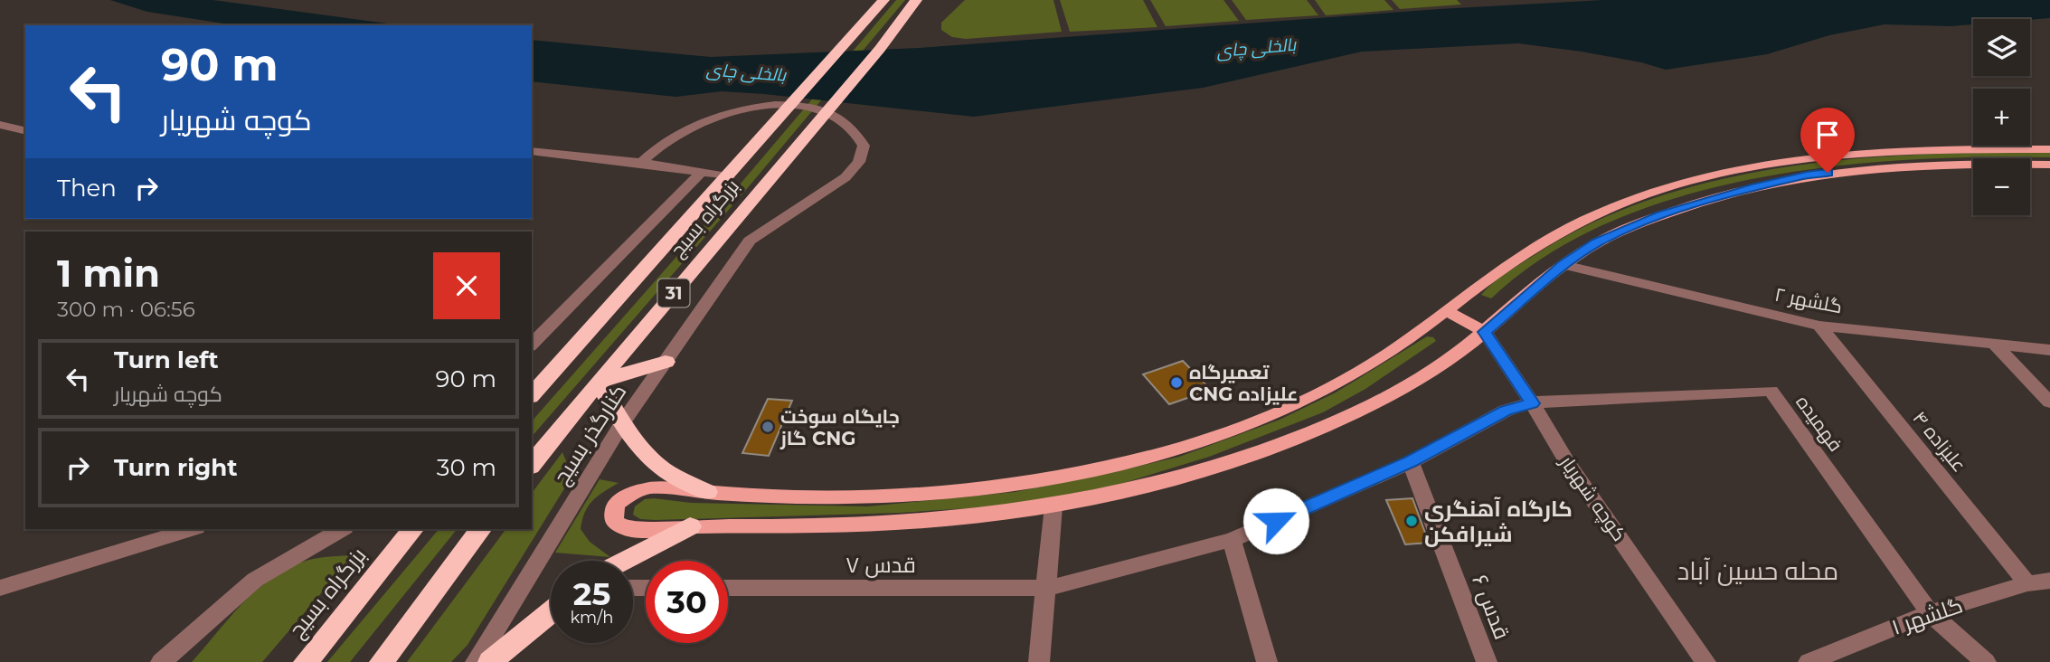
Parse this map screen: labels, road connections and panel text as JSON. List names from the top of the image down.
{
  "streets": {
    "highway": ["بزرگراه بسیج", "31"],
    "street": [
      "گلشهر ۲",
      "فهمیده",
      "کنارگذر بسیج",
      "علیزاده ۴",
      "کوچه شهریار",
      "قدس ۷",
      "قدس ۶",
      "گلشهر ۱"
    ]
  },
  "crossings": [
    ["گلشهر ۲", "علیزاده ۴"],
    ["فهمیده", "کوچه شهریار"],
    ["فهمیده", "قدس ۷"],
    ["فهمیده", "گلشهر ۱"],
    ["علیزاده ۴", "گلشهر ۱"],
    ["کوچه شهریار", "قدس ۷"],
    ["قدس ۷", "قدس ۶"]
  ],
  "districts": ["محله حسین آباد"],
  "water": ["بالخلی چای"],
  "places": ["تعمیرگاه CNG علیزاده", "جایگاه سوخت گاز CNG", "کارگاه آهنگری شیرافکن"],
  "page": {
    "map_buttons": ["+", "−"],
    "turn": ["90 m", "کوچه شهریار"],
    "then": "Then",
    "heading": ["1 min", "300 m · 06:56"],
    "list": [
      {
        "name": "Turn left",
        "note": "کوچه شهریار",
        "value": "90 m"
      },
      {
        "name": "Turn right",
        "value": "30 m"
      }
    ],
    "speed": "25 km/h",
    "limit": "30"
  }
}
